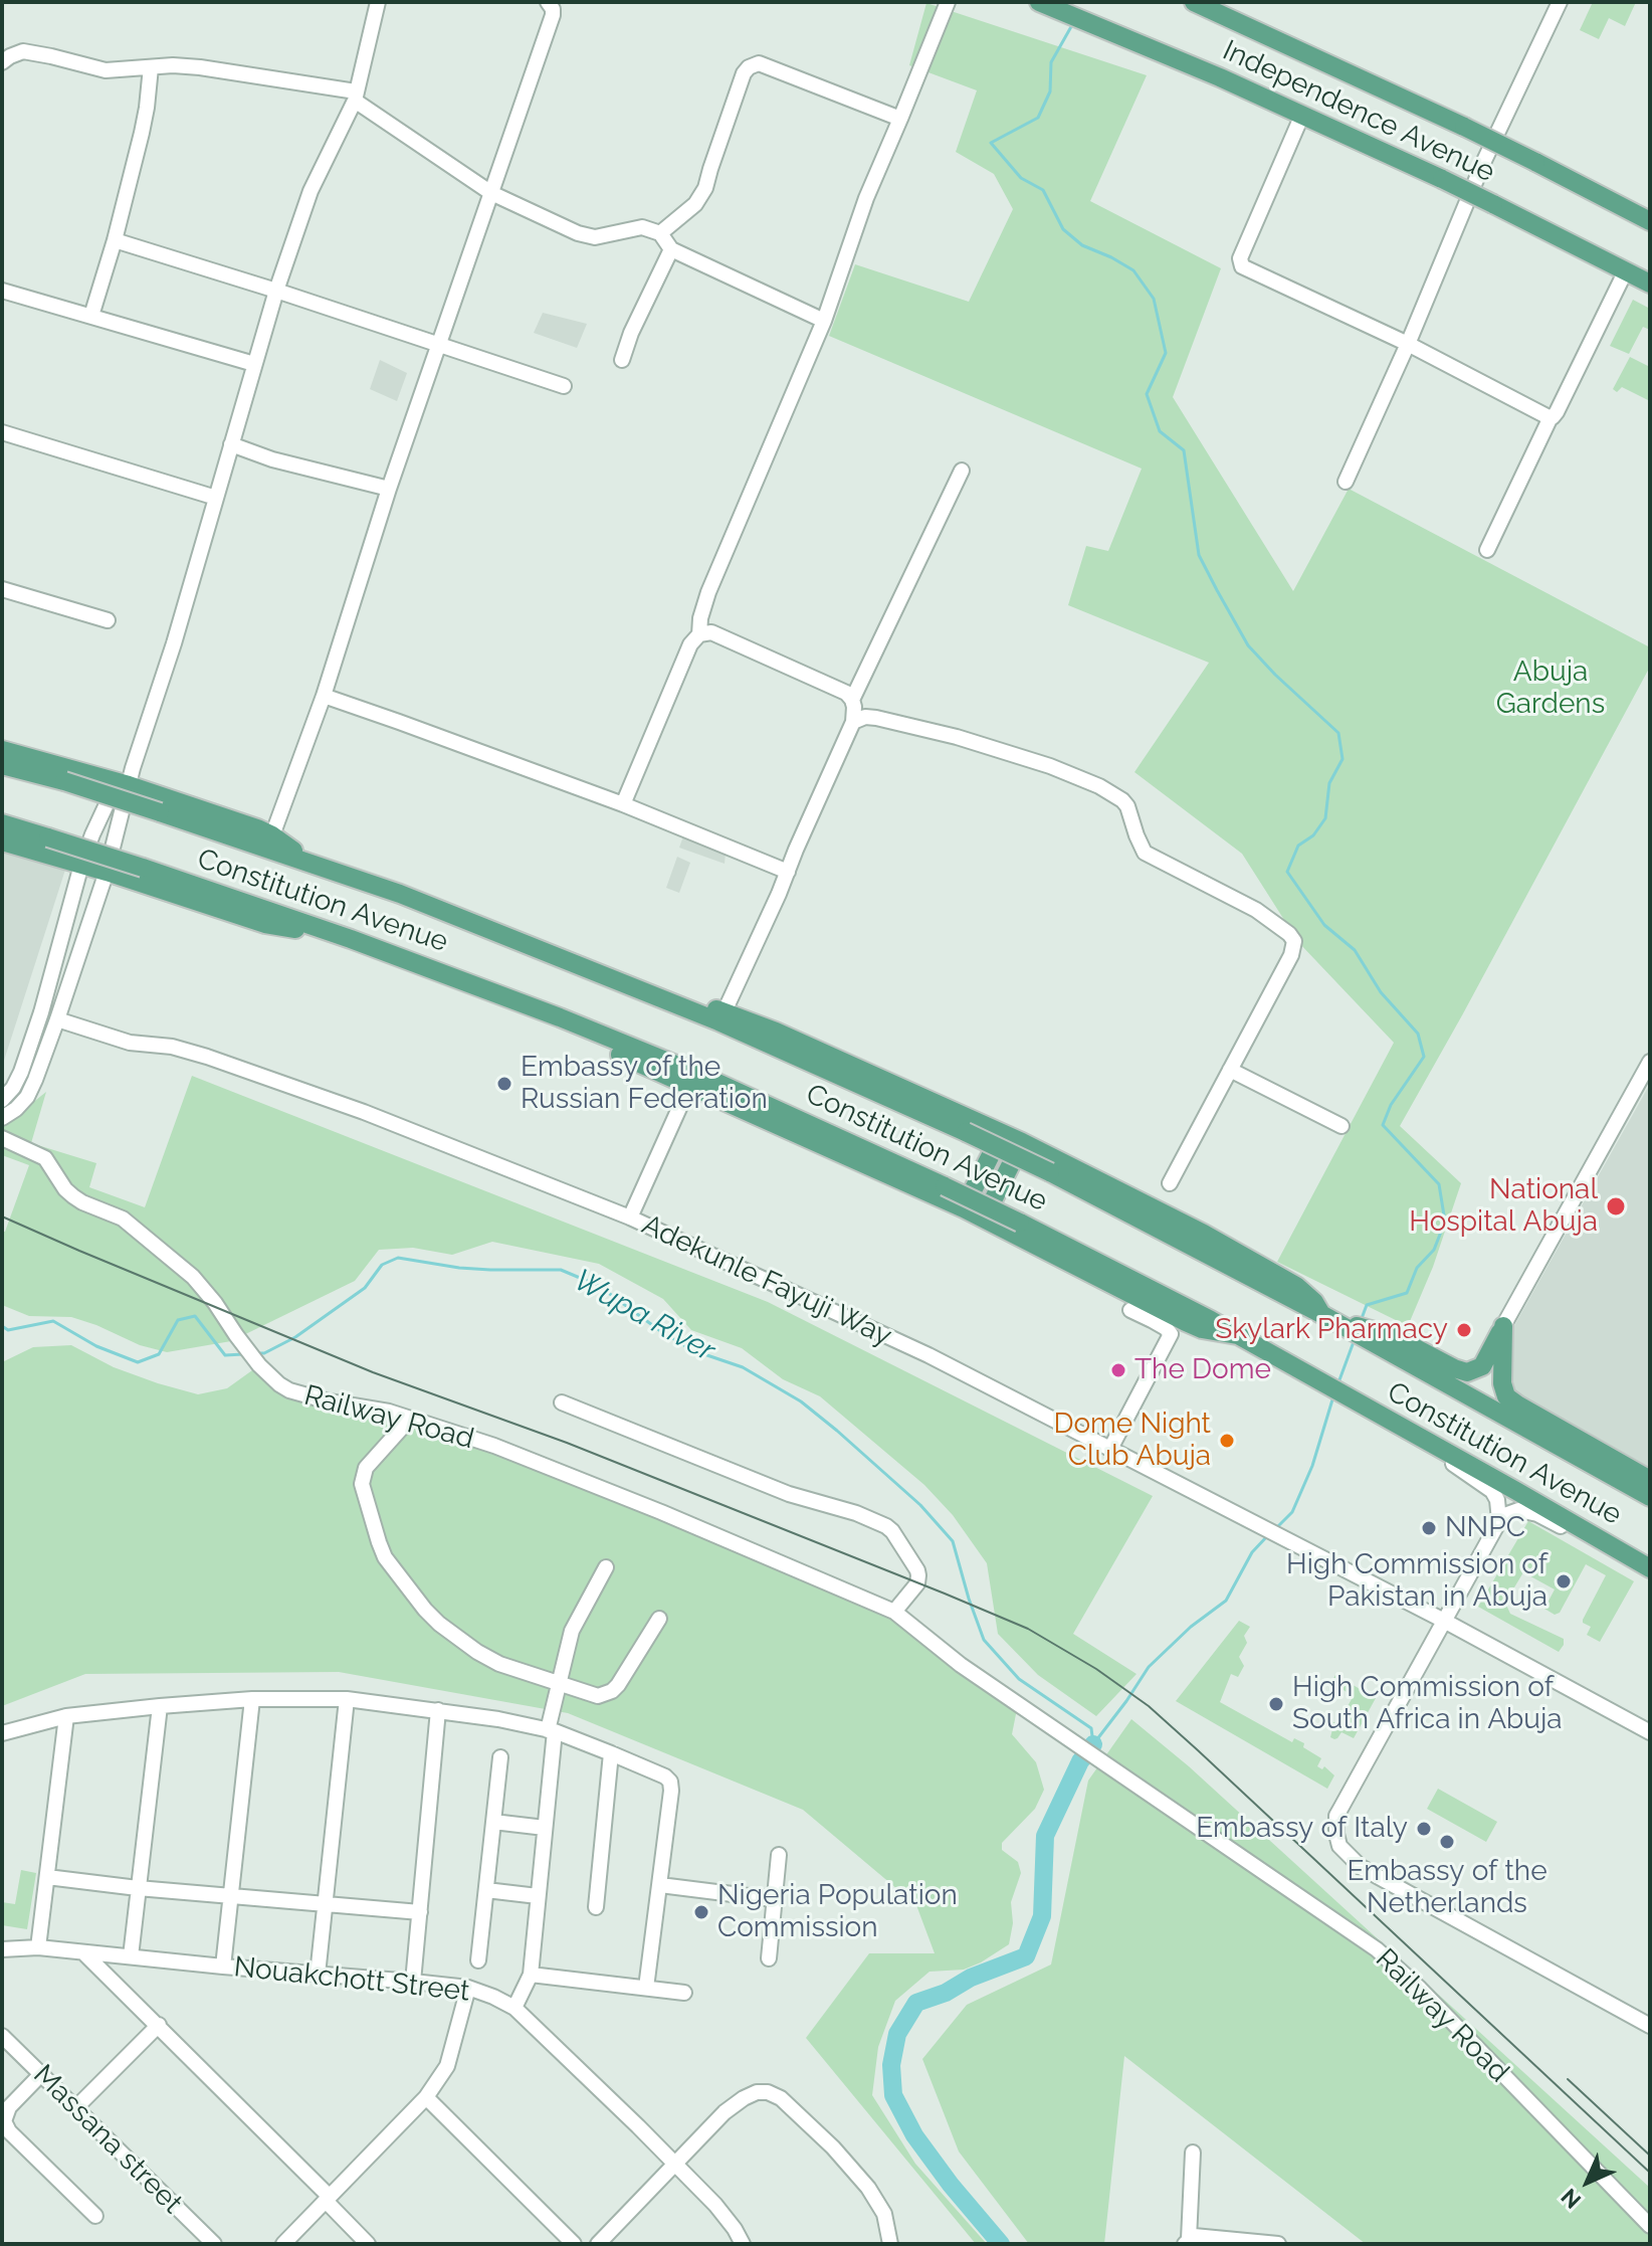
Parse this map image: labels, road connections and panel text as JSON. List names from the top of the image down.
{
  "streets": {
    "main road": ["Independence Avenue", "Constitution Avenue"],
    "street": [
      "Adekunle Fayuji Way",
      "Railway Road",
      "Nouakchott Street",
      "Massana street"
    ]
  },
  "water": ["Wupa River"],
  "parks": ["Abuja Gardens"],
  "places": [
    "Embassy of the Russian Federation",
    "National Hospital Abuja",
    "Skylark Pharmacy",
    "The Dome",
    "Dome Night Club Abuja",
    "NNPC",
    "High Commission of Pakistan in Abuja",
    "High Commission of South Africa in Abuja",
    "Embassy of Italy",
    "Embassy of the Netherlands",
    "Nigeria Population Commission"
  ],
  "north": "bottom left"
}
